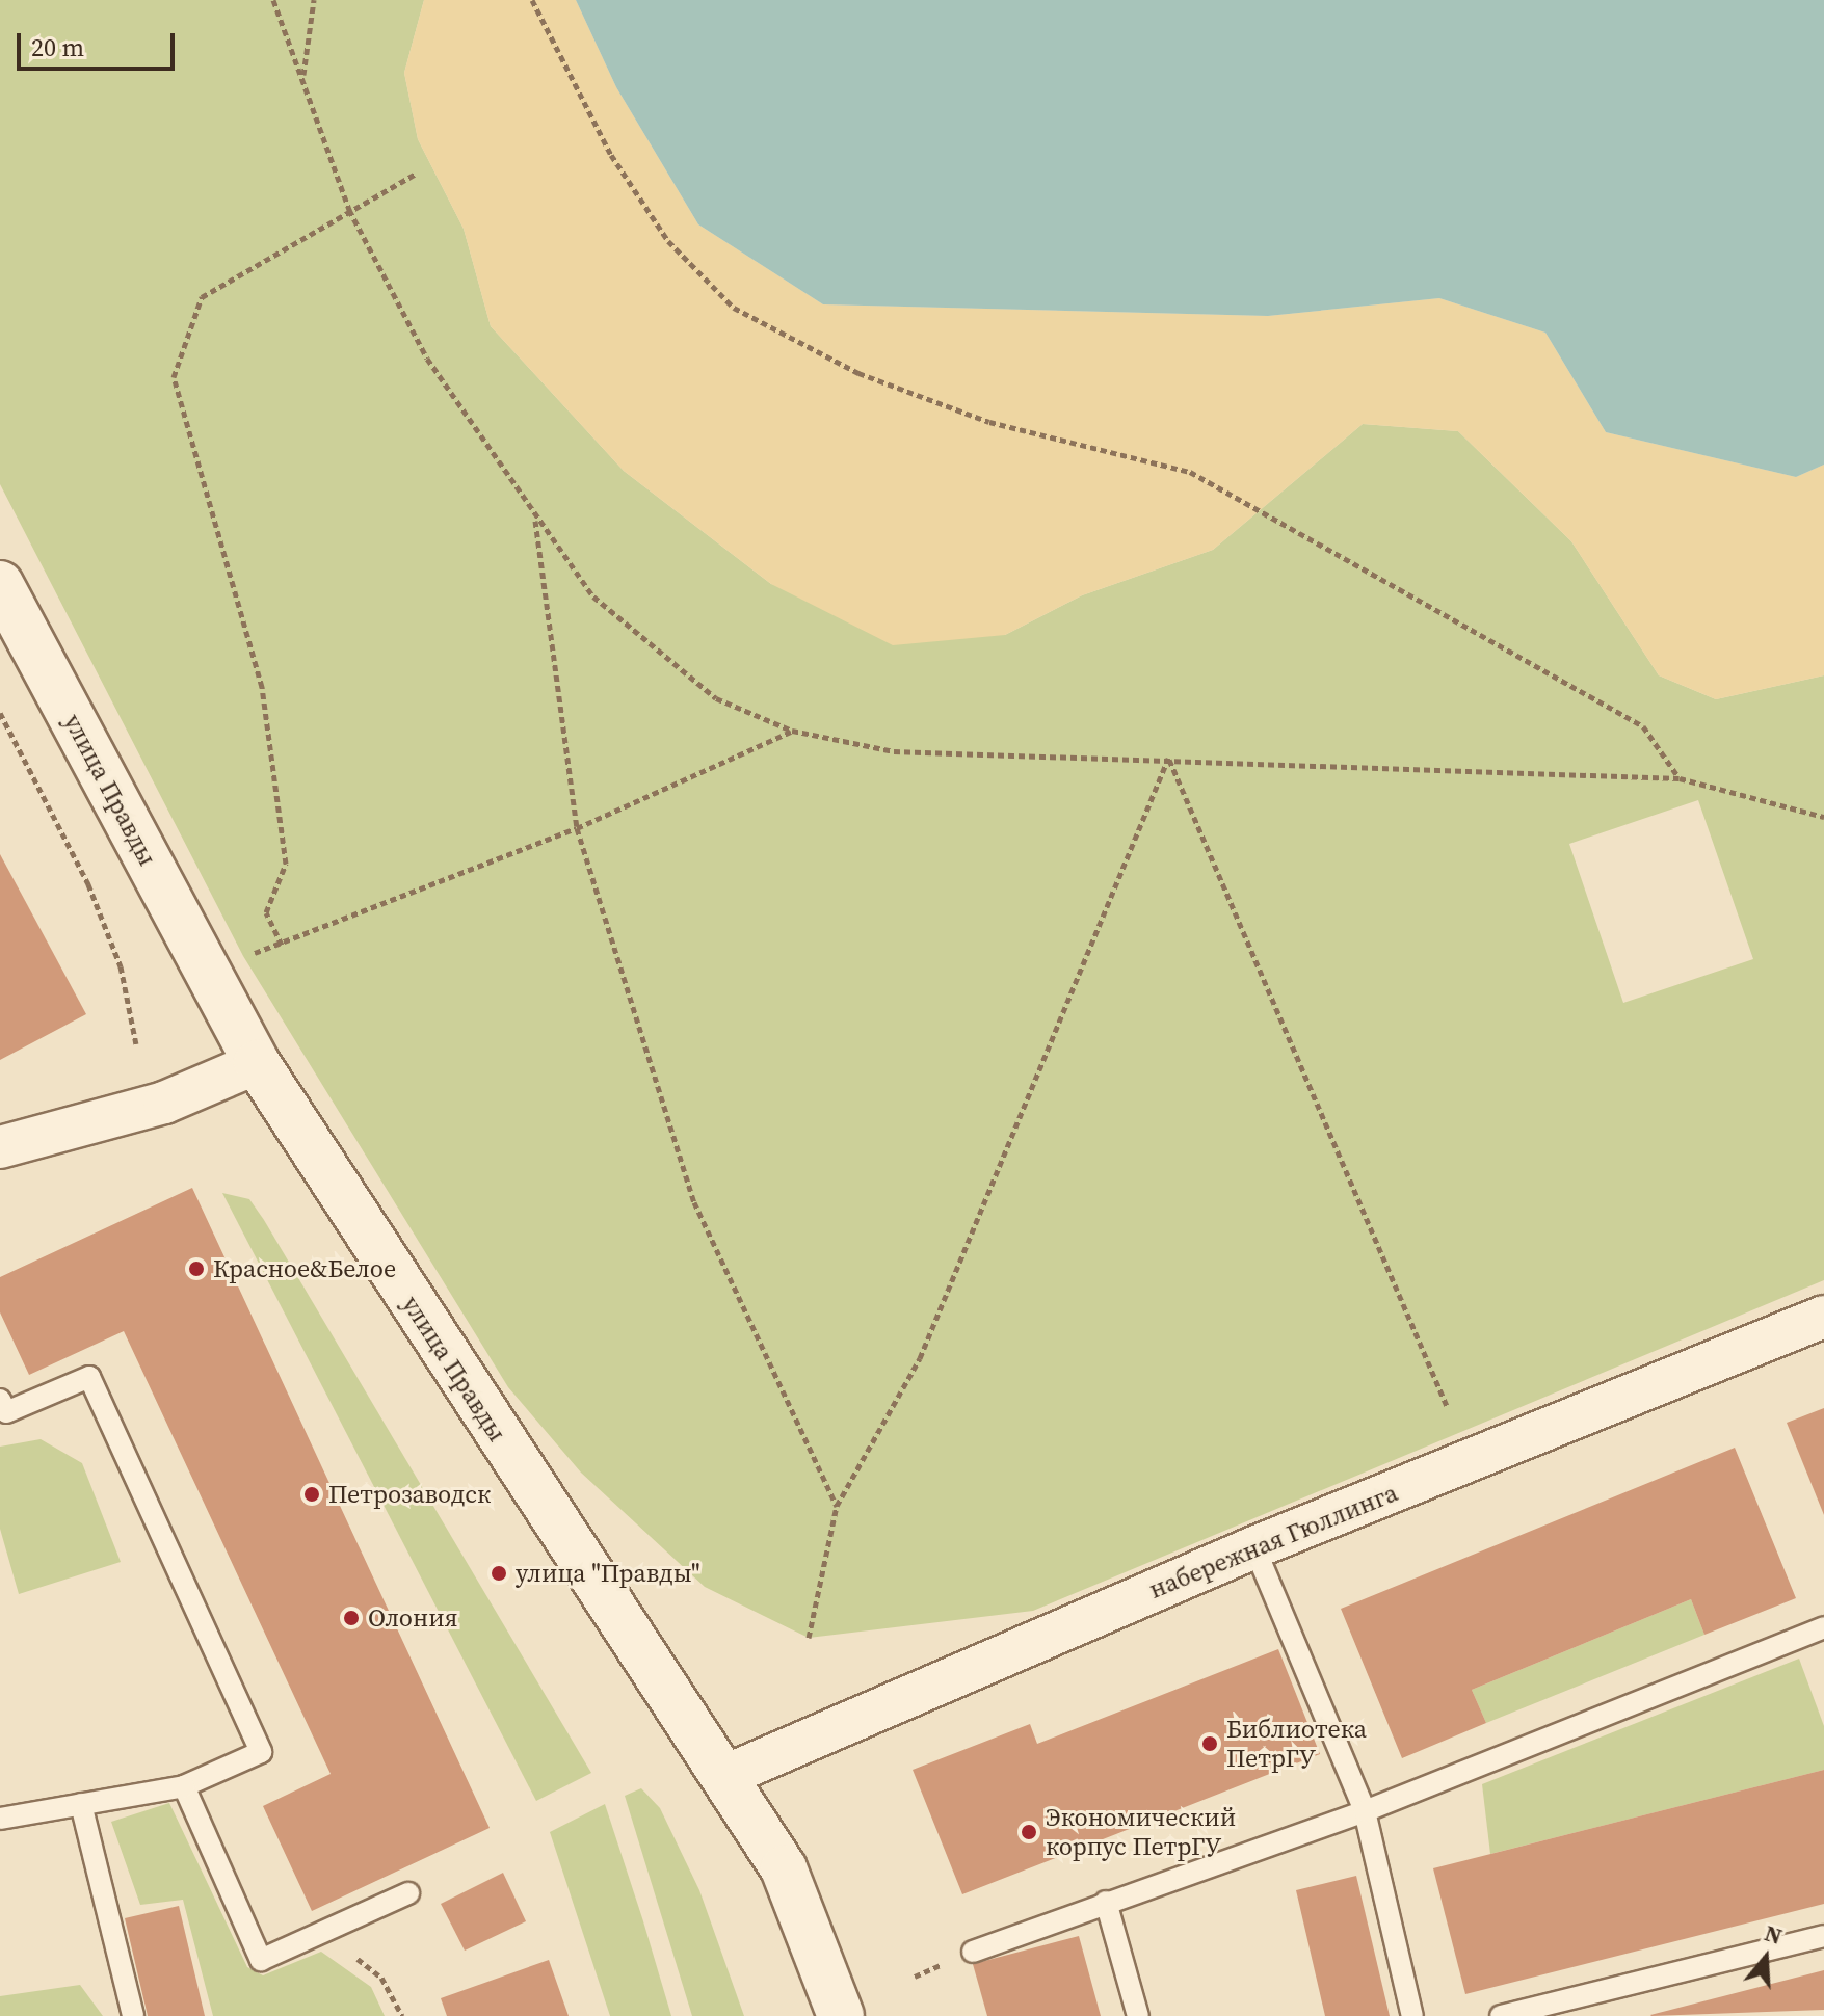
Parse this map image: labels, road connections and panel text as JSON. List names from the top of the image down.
{
  "streets": {
    "main road": ["улица Правды"],
    "street": ["набережная Гюллинга"]
  },
  "crossings": [
    ["улица Правды", "набережная Гюллинга"]
  ],
  "places": [
    "Красное&Белое",
    "Петрозаводск",
    "улица \"Правды\"",
    "Олония",
    "Библиотека ПетрГУ",
    "Экономический корпус ПетрГУ"
  ],
  "scale_bar": "20 m",
  "north": "top"
}
